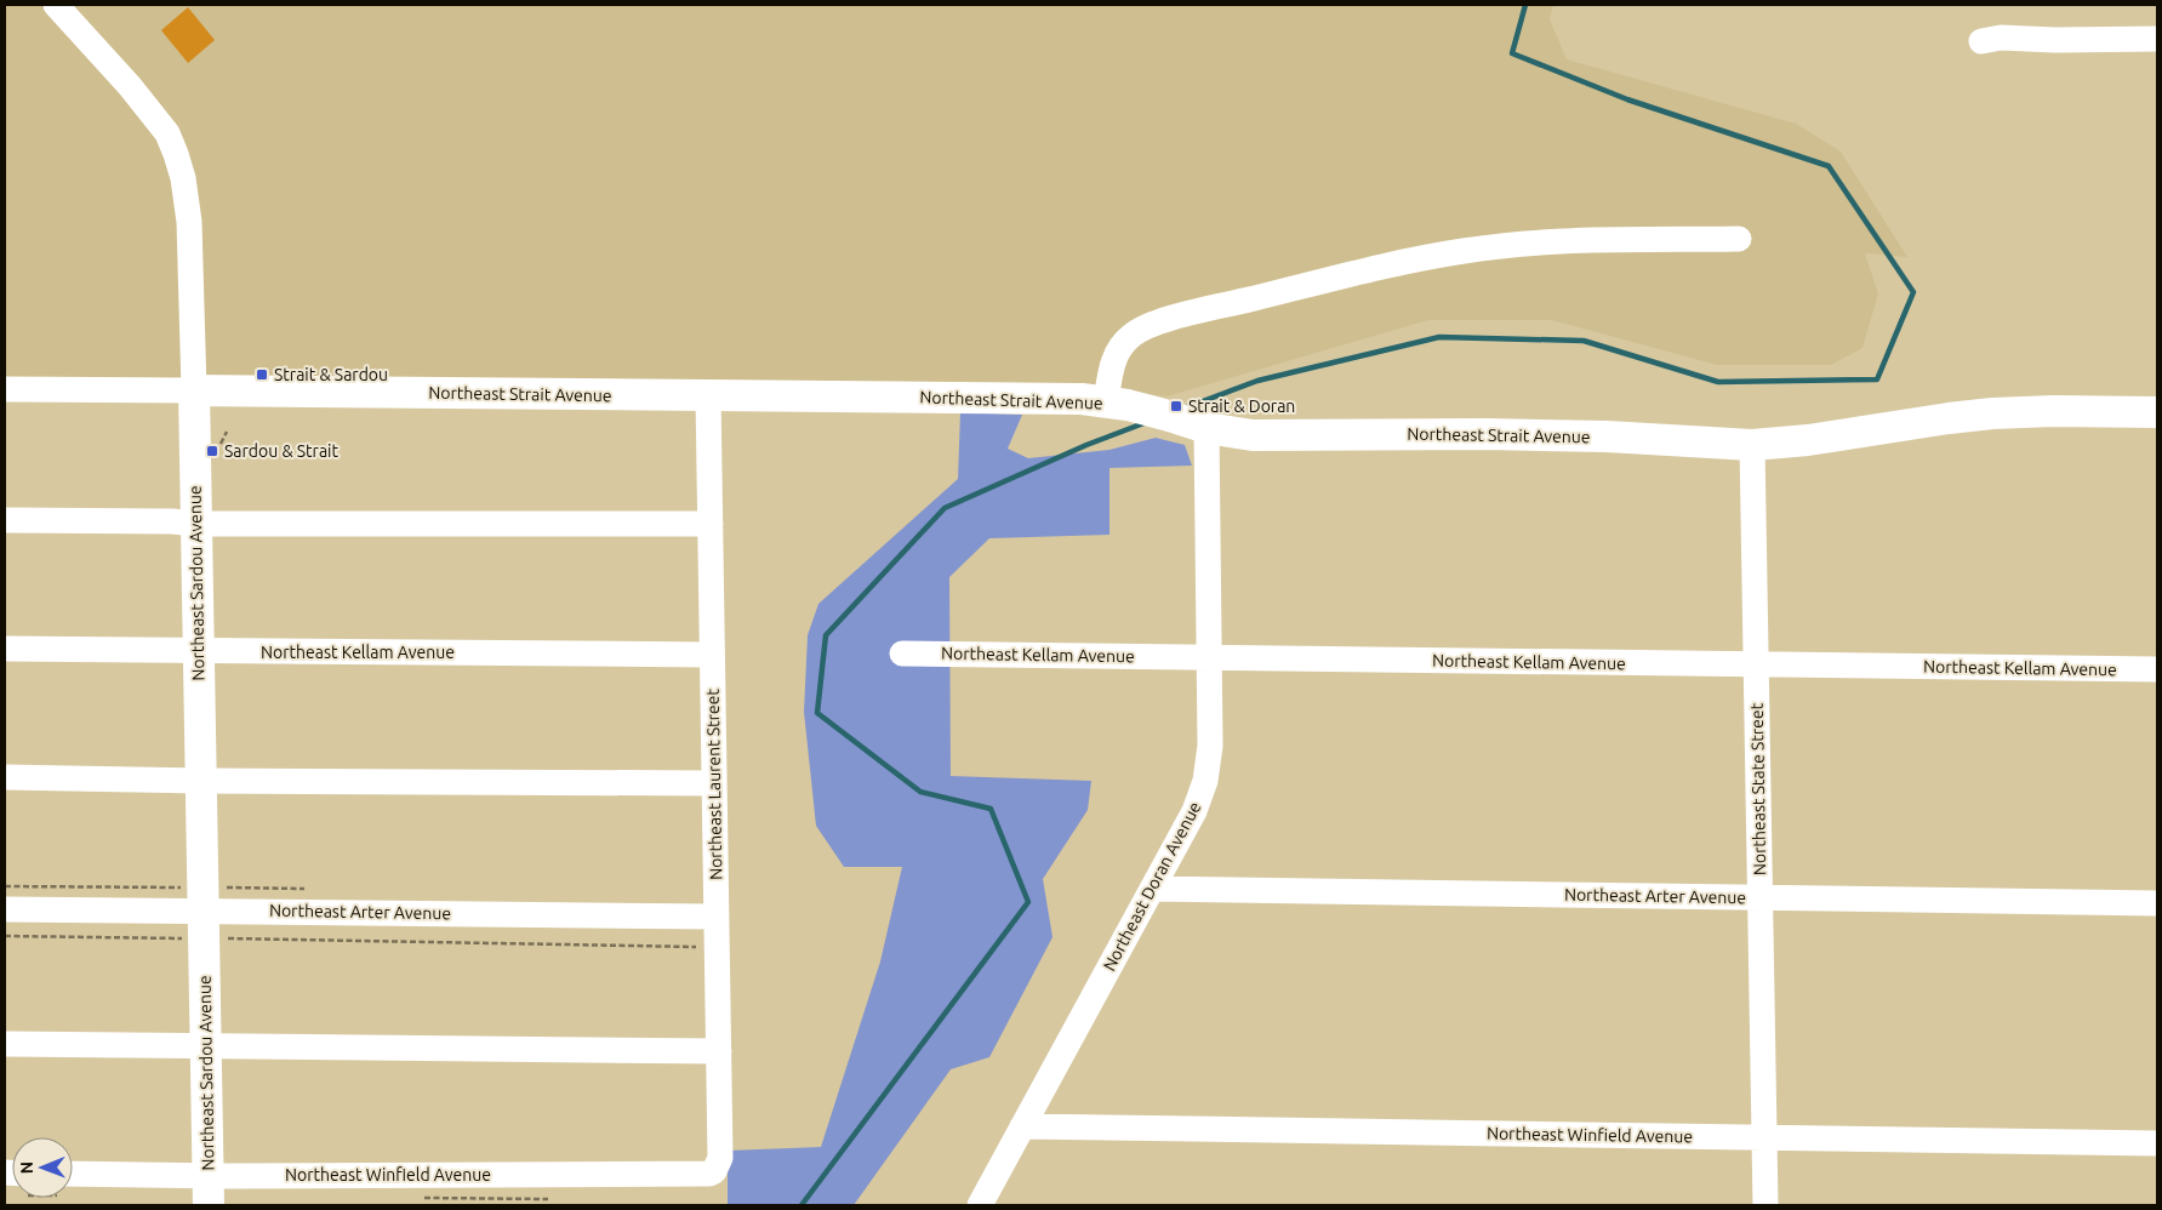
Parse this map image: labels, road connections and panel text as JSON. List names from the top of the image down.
{
  "streets": {
    "main road": ["Northeast Strait Avenue", "Northeast Sardou Avenue"],
    "street": [
      "Northeast Kellam Avenue",
      "Northeast Laurent Street",
      "Northeast State Street",
      "Northeast Doran Avenue",
      "Northeast Arter Avenue",
      "Northeast Winfield Avenue"
    ]
  },
  "crossings": [
    ["Northeast Strait Avenue", "Northeast Sardou Avenue"],
    ["Northeast Strait Avenue", "Northeast Laurent Street"],
    ["Northeast Strait Avenue", "Northeast State Street"],
    ["Northeast Strait Avenue", "Northeast Doran Avenue"],
    ["Northeast Sardou Avenue", "Northeast Kellam Avenue"],
    ["Northeast Sardou Avenue", "Northeast Arter Avenue"],
    ["Northeast Sardou Avenue", "Northeast Winfield Avenue"],
    ["Northeast Kellam Avenue", "Northeast Laurent Street"],
    ["Northeast Kellam Avenue", "Northeast State Street"],
    ["Northeast Kellam Avenue", "Northeast Doran Avenue"],
    ["Northeast Laurent Street", "Northeast Arter Avenue"],
    ["Northeast Laurent Street", "Northeast Winfield Avenue"],
    ["Northeast State Street", "Northeast Arter Avenue"],
    ["Northeast State Street", "Northeast Winfield Avenue"],
    ["Northeast Doran Avenue", "Northeast Arter Avenue"],
    ["Northeast Doran Avenue", "Northeast Winfield Avenue"]
  ],
  "places": {
    "transit": ["Strait & Sardou", "Strait & Doran", "Sardou & Strait"]
  },
  "north": "left"
}
